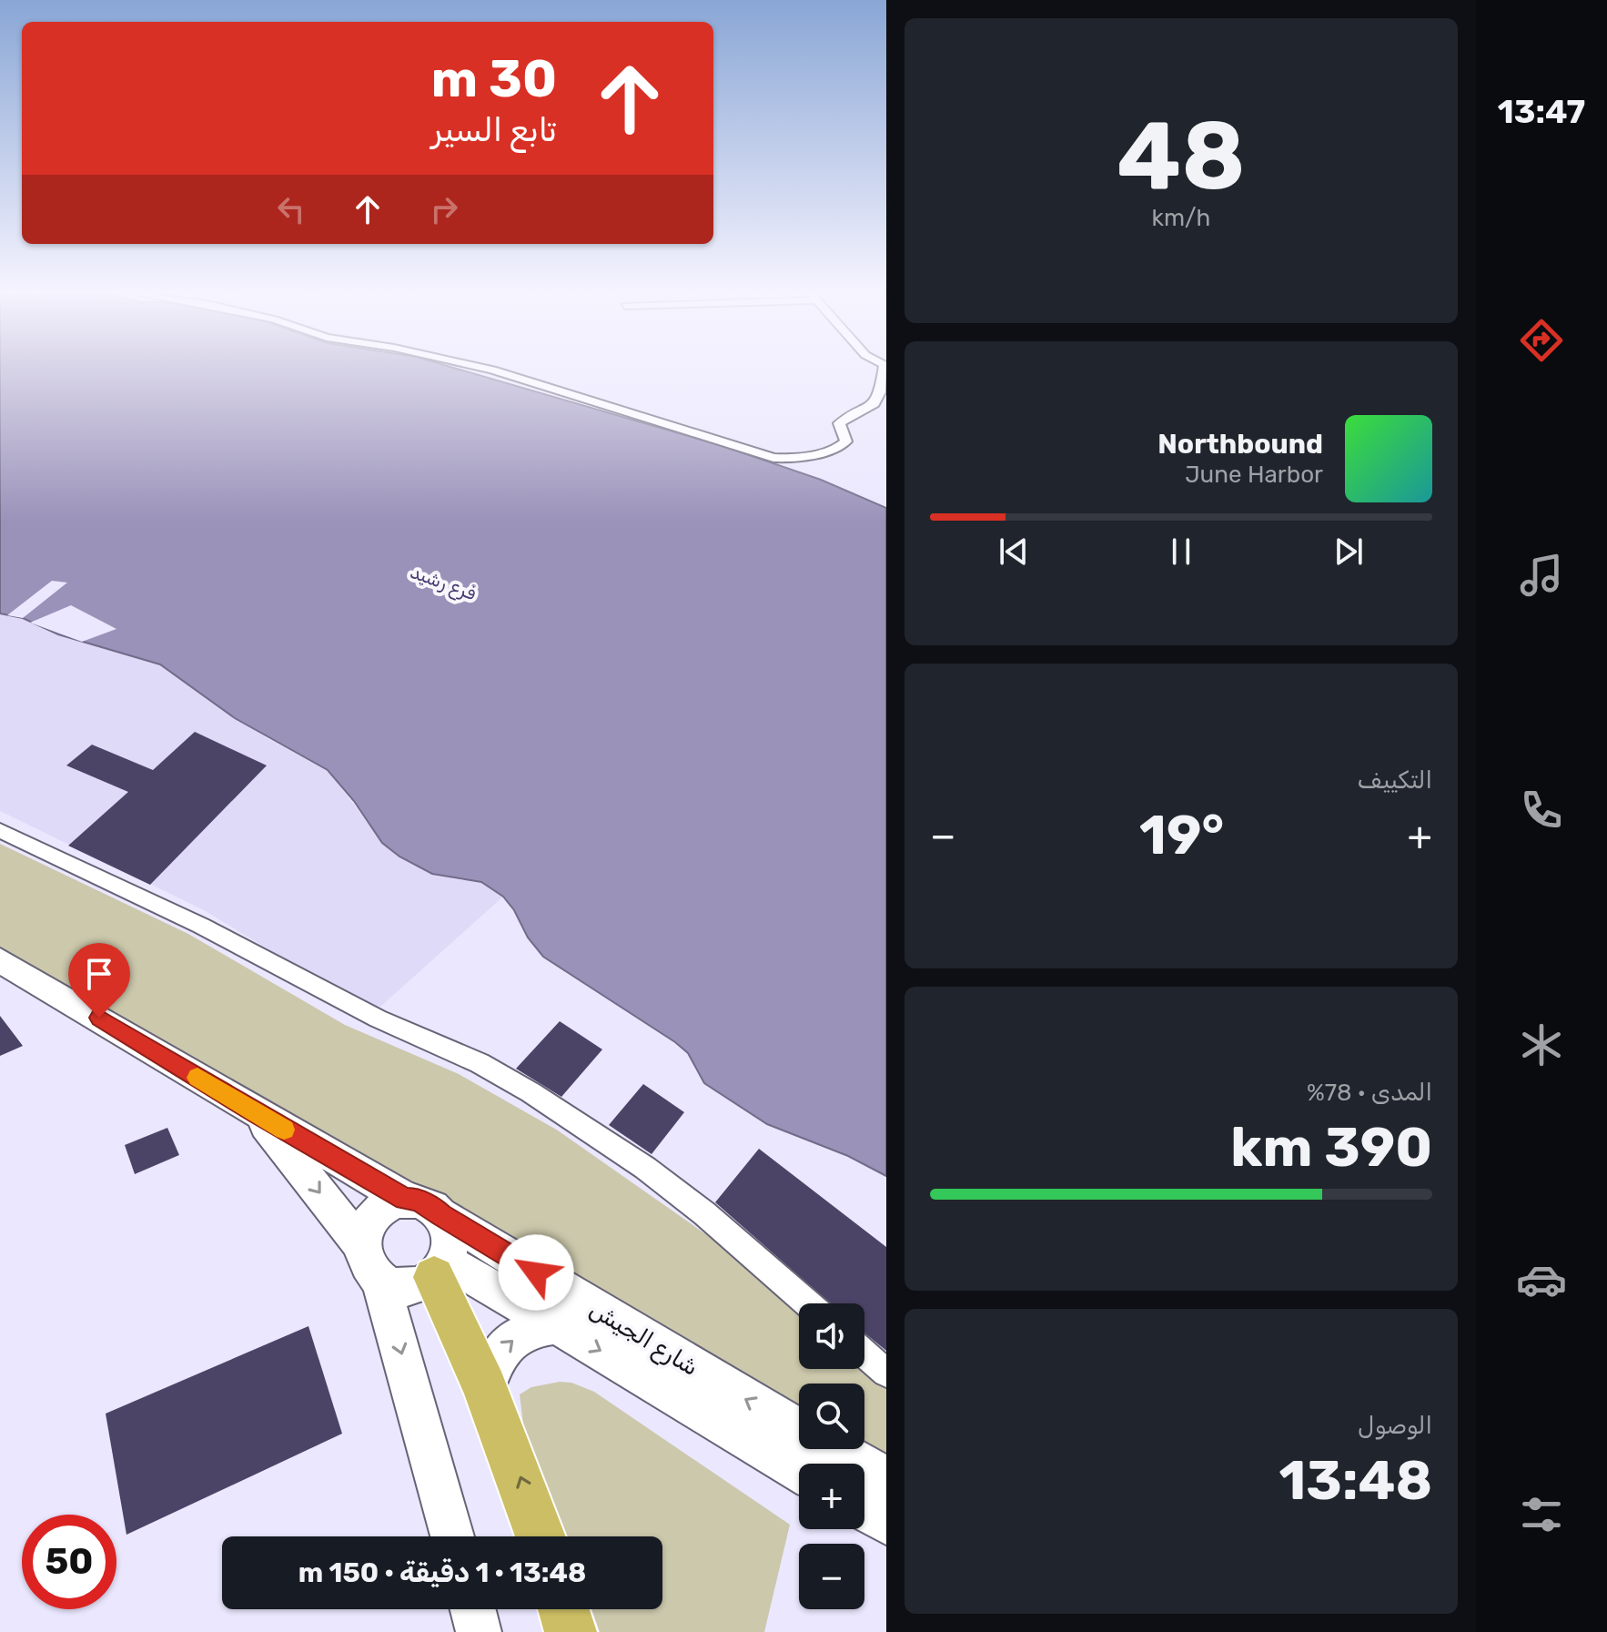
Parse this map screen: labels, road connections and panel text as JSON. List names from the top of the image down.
{
  "streets": {
    "main road": ["شارع الجيش"]
  },
  "water": ["فرع رشيد"],
  "page": {
    "tabs": "13:47",
    "tile": [
      ["48", "km/h"],
      "التكييف",
      ["المدى · 78%", "390 km"],
      ["الوصول", "13:48"]
    ],
    "turn": ["30 m", "تابع السير"],
    "song": ["Northbound", "June Harbor"],
    "heat": ["−", "19°", "+"],
    "map_buttons": ["+", "−"],
    "limit": "50",
    "trip": "13:48 · 1 دقيقة · 150 m"
  }
}
